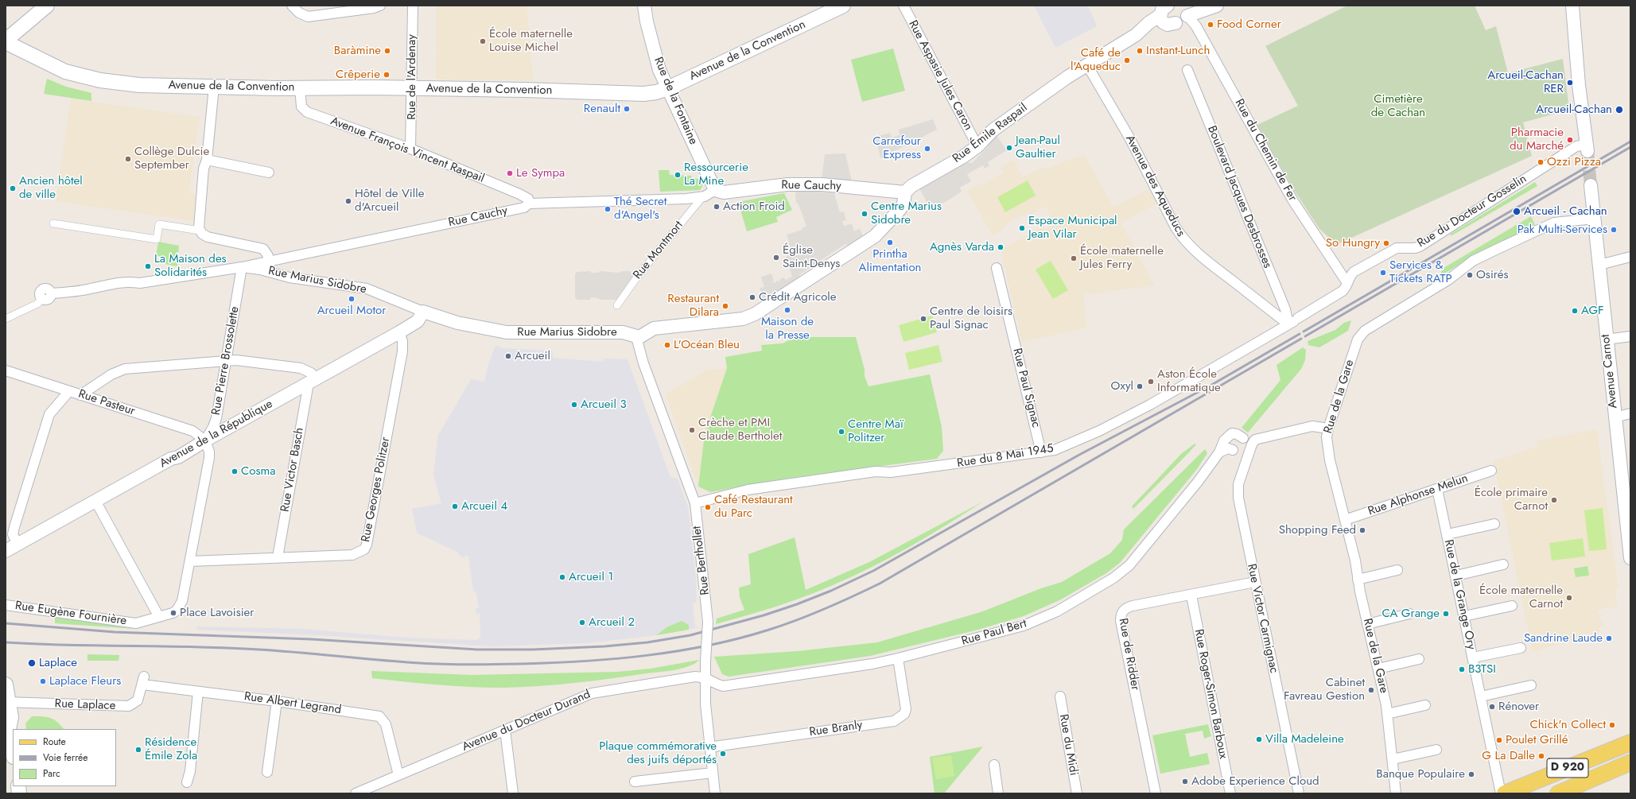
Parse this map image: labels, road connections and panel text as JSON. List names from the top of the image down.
{
  "streets": {
    "main road": ["Avenue de la Convention", "D 920"],
    "street": [
      "Rue Aspasie Jules Caron",
      "Rue de l'Ardenay",
      "Rue de la Fontaine",
      "Rue Émile Raspail",
      "Avenue François Vincent Raspail",
      "Rue du Chemin de Fer",
      "Rue Cauchy",
      "Avenue des Aqueducs",
      "Boulevard Jacques Desbrosses",
      "Rue du Docteur Gosselin",
      "Rue Montmort",
      "Rue Marius Sidobre",
      "Rue Pierre Brossolette",
      "Avenue Carnot",
      "Rue Paul Signac",
      "Rue de la Gare",
      "Rue Pasteur",
      "Avenue de la République",
      "Rue du 8 Mai 1945",
      "Rue Victor Basch",
      "Rue Georges Politzer",
      "Rue Alphonse Melun",
      "Rue Berthollet",
      "Rue de la Grange Ory",
      "Rue Eugène Fournière",
      "Rue Victor Carmignac",
      "Rue Paul Bert",
      "Rue de Ridder",
      "Rue Roger-Simon Barboux",
      "Rue Albert Legrand",
      "Rue Laplace",
      "Avenue du Docteur Durand",
      "Rue Branly",
      "Rue du Midi"
    ]
  },
  "crossings": [
    ["Avenue de la Convention", "Rue de l'Ardenay"],
    ["Avenue de la Convention", "Rue de la Fontaine"],
    ["Avenue de la Convention", "Avenue François Vincent Raspail"],
    ["Rue Aspasie Jules Caron", "Rue Émile Raspail"],
    ["Rue de l'Ardenay", "Avenue François Vincent Raspail"],
    ["Rue de la Fontaine", "Rue Cauchy"],
    ["Rue Émile Raspail", "Rue du Chemin de Fer"],
    ["Rue Émile Raspail", "Rue Cauchy"],
    ["Rue Émile Raspail", "Avenue des Aqueducs"],
    ["Avenue François Vincent Raspail", "Rue Cauchy"],
    ["Rue du Chemin de Fer", "Rue du Docteur Gosselin"],
    ["Rue Cauchy", "Rue Montmort"],
    ["Rue Cauchy", "Rue Marius Sidobre"],
    ["Rue Cauchy", "Rue Pierre Brossolette"],
    ["Avenue des Aqueducs", "Boulevard Jacques Desbrosses"],
    ["Avenue des Aqueducs", "Rue du Docteur Gosselin"],
    ["Avenue des Aqueducs", "Rue du 8 Mai 1945"],
    ["Boulevard Jacques Desbrosses", "Rue du Docteur Gosselin"],
    ["Boulevard Jacques Desbrosses", "Rue du 8 Mai 1945"],
    ["Rue du Docteur Gosselin", "Rue du 8 Mai 1945"],
    ["Rue Marius Sidobre", "Rue Pierre Brossolette"],
    ["Rue Marius Sidobre", "Avenue de la République"],
    ["Rue Marius Sidobre", "Rue Berthollet"],
    ["Rue Pierre Brossolette", "Rue Pasteur"],
    ["Rue Pierre Brossolette", "Avenue de la République"],
    ["Avenue Carnot", "Rue de la Gare"],
    ["Rue Paul Signac", "Rue du 8 Mai 1945"],
    ["Rue de la Gare", "Rue Alphonse Melun"],
    ["Rue Pasteur", "Avenue de la République"],
    ["Avenue de la République", "Rue Victor Basch"],
    ["Avenue de la République", "Rue Georges Politzer"],
    ["Rue du 8 Mai 1945", "Rue Berthollet"],
    ["Rue Victor Basch", "Rue Georges Politzer"],
    ["Rue Alphonse Melun", "Rue de la Grange Ory"],
    ["Rue Berthollet", "Rue Paul Bert"],
    ["Rue Berthollet", "Avenue du Docteur Durand"],
    ["Rue Berthollet", "Rue Branly"],
    ["Rue Victor Carmignac", "Rue Paul Bert"],
    ["Rue Victor Carmignac", "Rue de Ridder"],
    ["Rue Paul Bert", "Avenue du Docteur Durand"],
    ["Rue Paul Bert", "Rue Branly"],
    ["Rue de Ridder", "Rue Roger-Simon Barboux"],
    ["Rue Albert Legrand", "Rue Laplace"],
    ["Rue Albert Legrand", "Avenue du Docteur Durand"]
  ],
  "parks": ["Cimetière de Cachan"],
  "places": [
    "Food Corner",
    "École maternelle Louise Michel",
    "Baràmine",
    "Instant-Lunch",
    "Café de l'Aqueduc",
    "Crêperie",
    "Arcueil-Cachan RER",
    "Renault",
    "Arcueil-Cachan",
    "Pharmacie du Marché",
    "Jean-Paul Gaultier",
    "Carrefour Express",
    "Collège Dulcie September",
    "Ozzi Pizza",
    "Le Sympa",
    "Ressourcerie La Mine",
    "Ancien hôtel de ville",
    "Hôtel de Ville d'Arcueil",
    "Action Froid",
    "Thé Secret d'Angel's",
    "Arcueil - Cachan",
    "Centre Marius Sidobre",
    "Espace Municipal Jean Vilar",
    "Pak Multi-Services",
    "Printha Alimentation",
    "So Hungry",
    "Agnès Varda",
    "Église Saint-Denys",
    "École maternelle Jules Ferry",
    "La Maison des Solidarités",
    "Services & Tickets RATP",
    "Osirés",
    "Crédit Agricole",
    "Arcueil Motor",
    "Restaurant Dilara",
    "Maison de la Presse",
    "AGF",
    "Centre de loisirs Paul Signac",
    "L'Océan Bleu",
    "Arcueil",
    "Aston École Informatique",
    "Oxyl",
    "Arcueil 3",
    "Crèche et PMI Claude Bertholet",
    "Centre Maï Politzer",
    "Cosma",
    "École primaire Carnot",
    "Arcueil 4",
    "Café Restaurant du Parc",
    "Shopping Feed",
    "Arcueil 1",
    "École maternelle Carnot",
    "Place Lavoisier",
    "CA Grange",
    "Arcueil 2",
    "Sandrine Laude",
    "Laplace",
    "B3TSI",
    "Laplace Fleurs",
    "Cabinet Favreau Gestion",
    "Rénover",
    "Chick'n Collect",
    "Villa Madeleine",
    "Poulet Grillé",
    "Résidence Émile Zola",
    "Plaque commémorative des juifs déportés",
    "G La Dalle",
    "Banque Populaire",
    "Adobe Experience Cloud"
  ],
  "legend": ["Route", "Voie ferrée", "Parc"]
}
